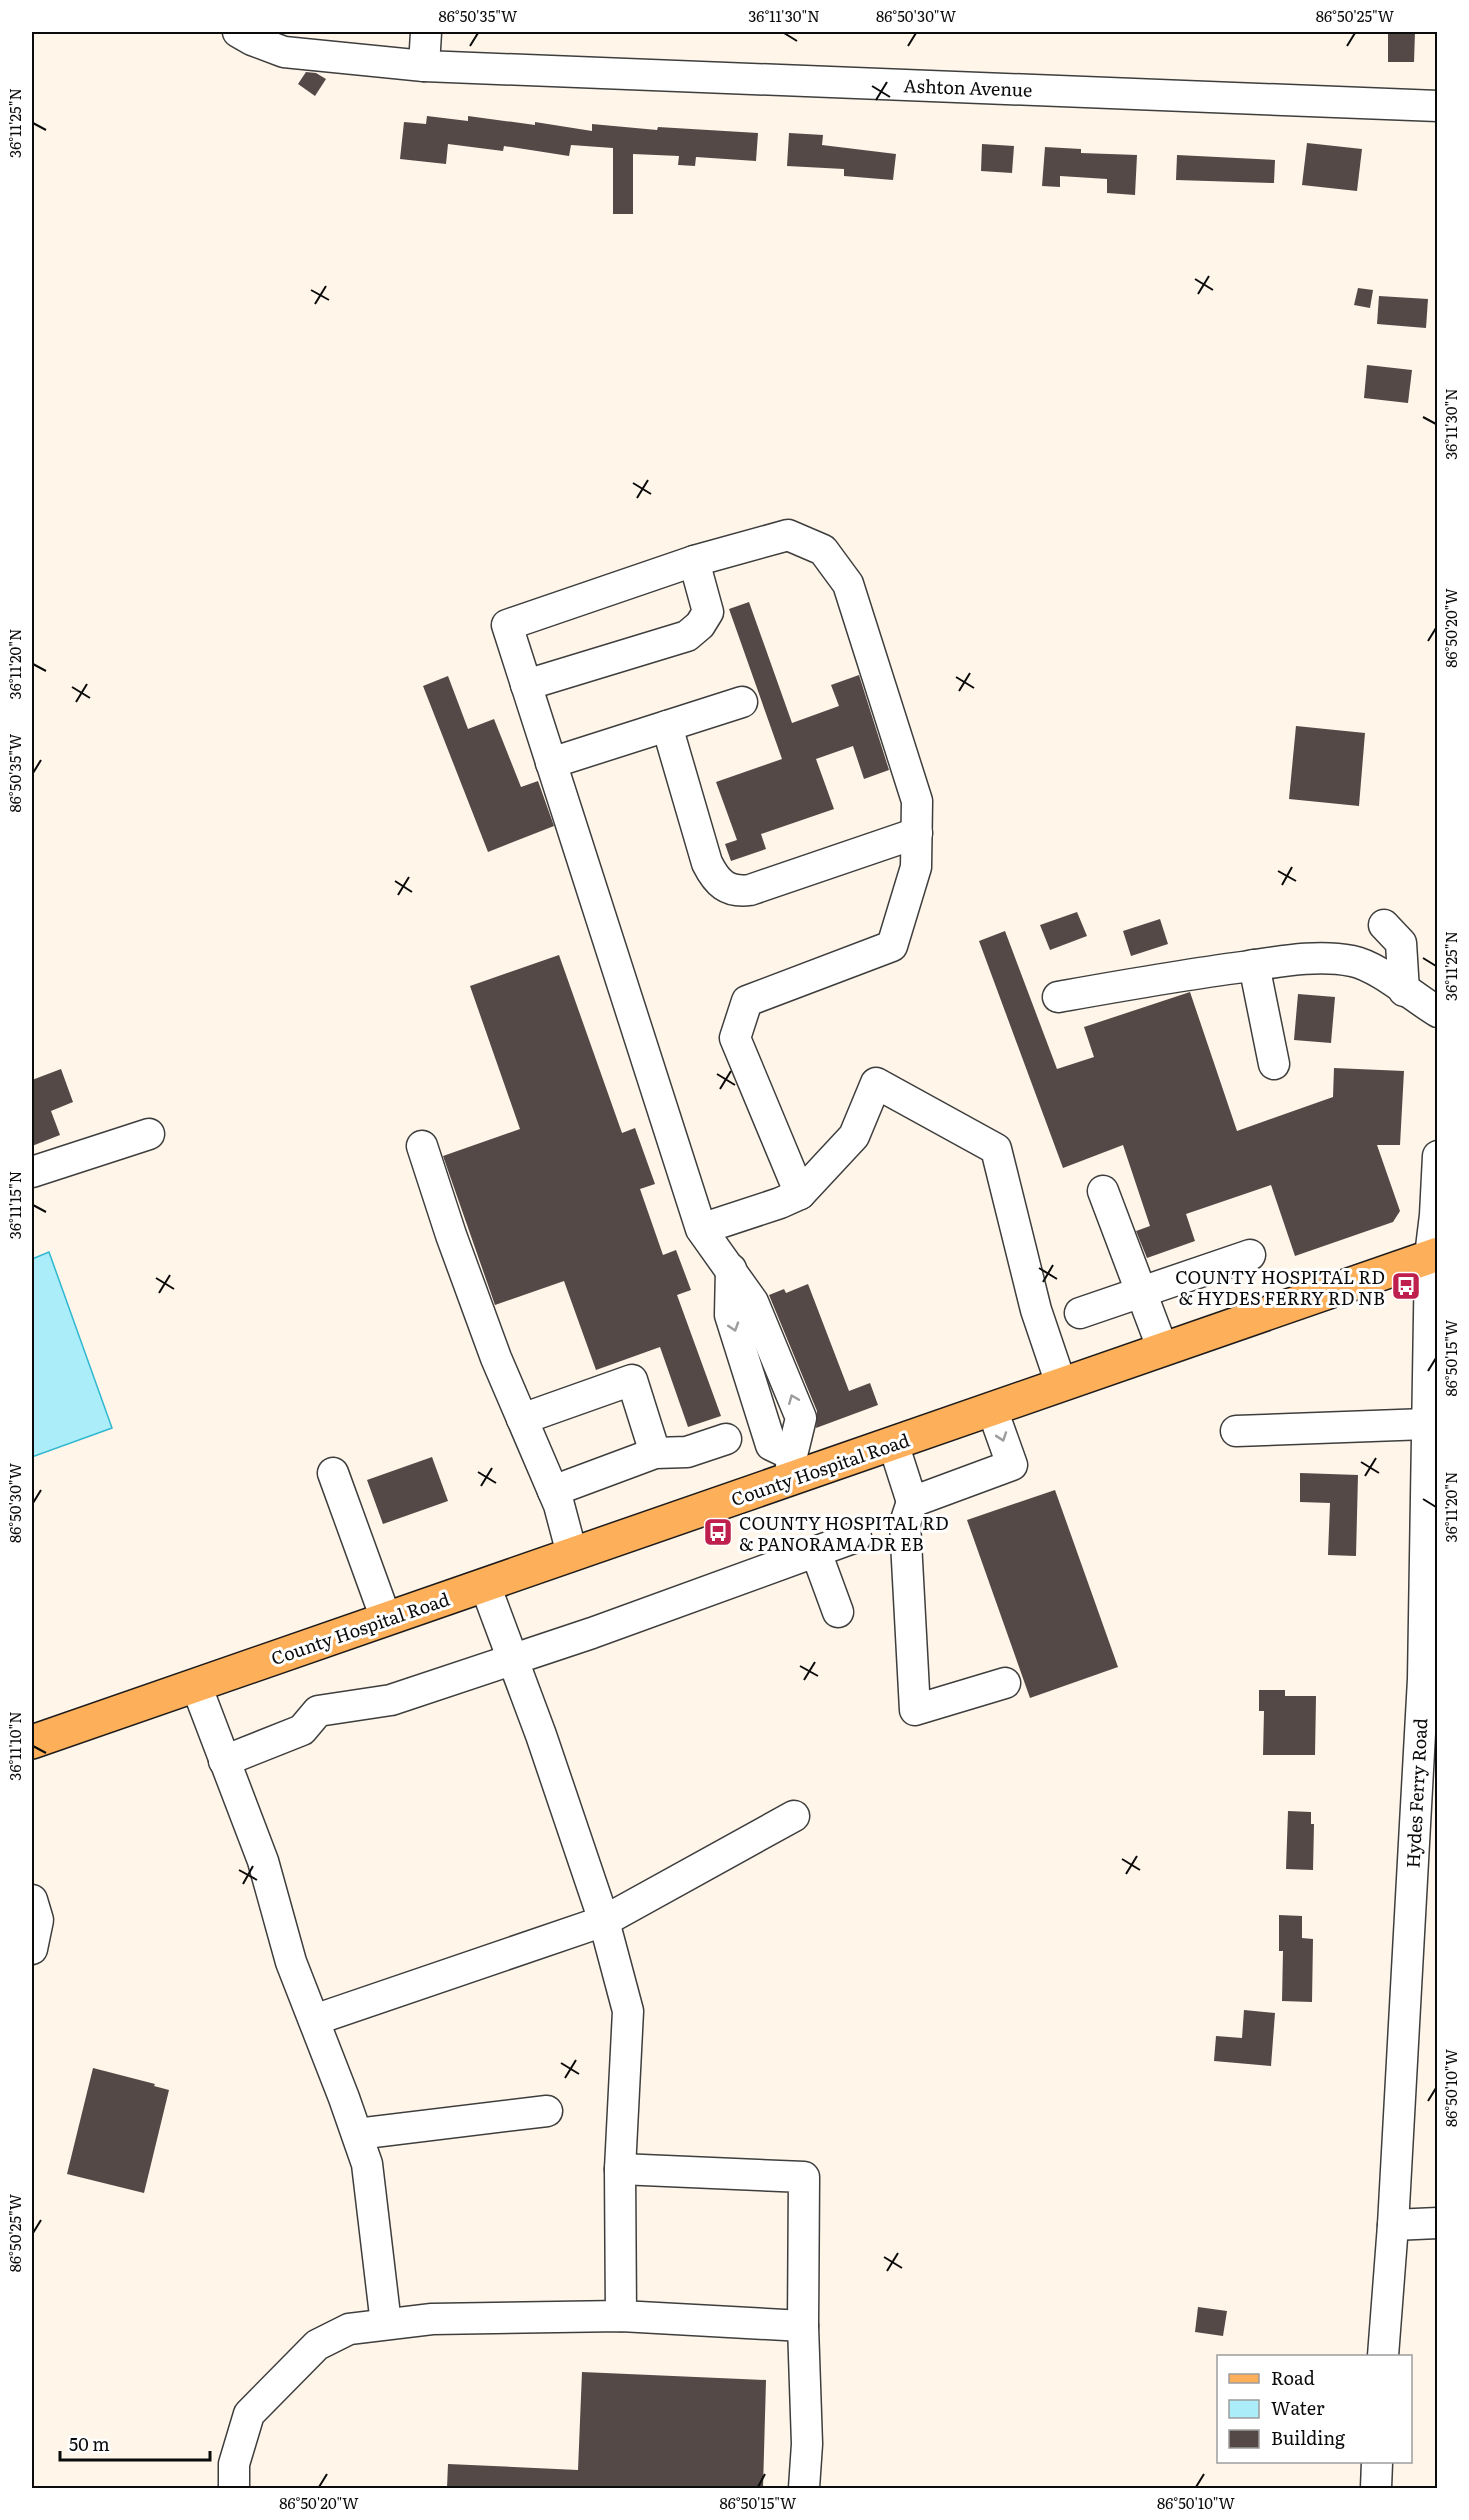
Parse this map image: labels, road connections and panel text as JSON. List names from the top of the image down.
{
  "streets": {
    "main road": ["County Hospital Road"],
    "street": ["Ashton Avenue", "Hydes Ferry Road"]
  },
  "crossings": [
    ["County Hospital Road", "Hydes Ferry Road"]
  ],
  "places": {
    "bus stop": ["COUNTY HOSPITAL RD & HYDES FERRY RD NB", "COUNTY HOSPITAL RD & PANORAMA DR EB"]
  },
  "legend": ["Road", "Water", "Building"],
  "scale_bar": "50 m",
  "coordinates": [
    "86°50'35\"W",
    "36°11'30\"N",
    "86°50'30\"W",
    "86°50'25\"W",
    "36°11'25\"N",
    "86°50'20\"W",
    "36°11'20\"N",
    "36°11'15\"N",
    "86°50'15\"W",
    "36°11'10\"N",
    "86°50'10\"W"
  ]
}
